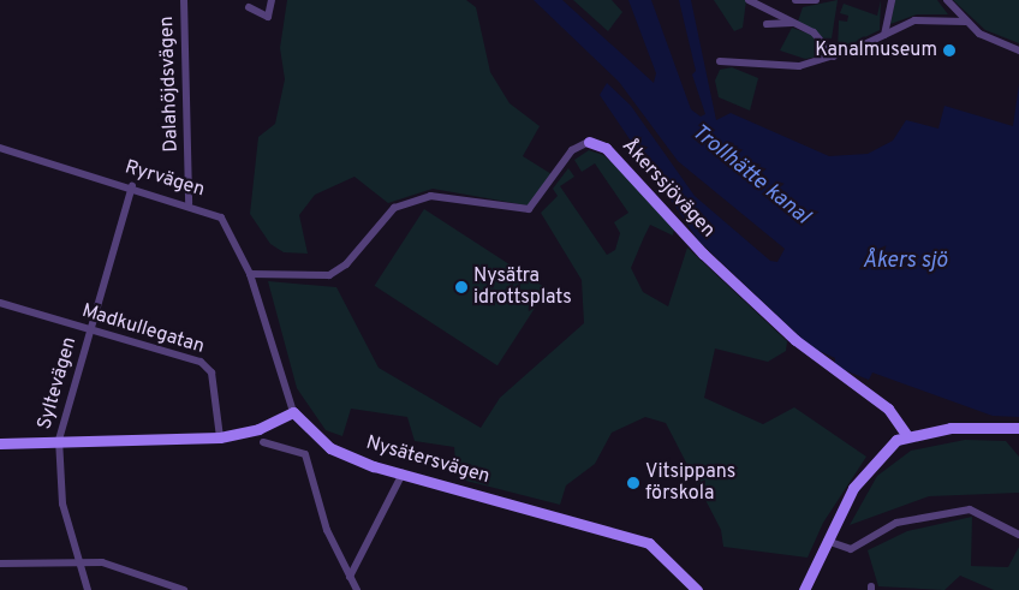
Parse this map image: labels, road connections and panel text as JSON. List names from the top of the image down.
{
  "streets": {
    "street": [
      "Dalahöjdsvägen",
      "Ryrvägen",
      "Åkerssjövägen",
      "Madkullegatan",
      "Syltevägen",
      "Nysätersvägen"
    ]
  },
  "crossings": [
    ["Dalahöjdsvägen", "Ryrvägen"],
    ["Ryrvägen", "Åkerssjövägen"],
    ["Ryrvägen", "Syltevägen"],
    ["Ryrvägen", "Nysätersvägen"],
    ["Madkullegatan", "Syltevägen"]
  ],
  "water": ["Trollhätte kanal", "Åkers sjö"],
  "places": ["Kanalmuseum", "Nysätra idrottsplats", "Vitsippans förskola"]
}
